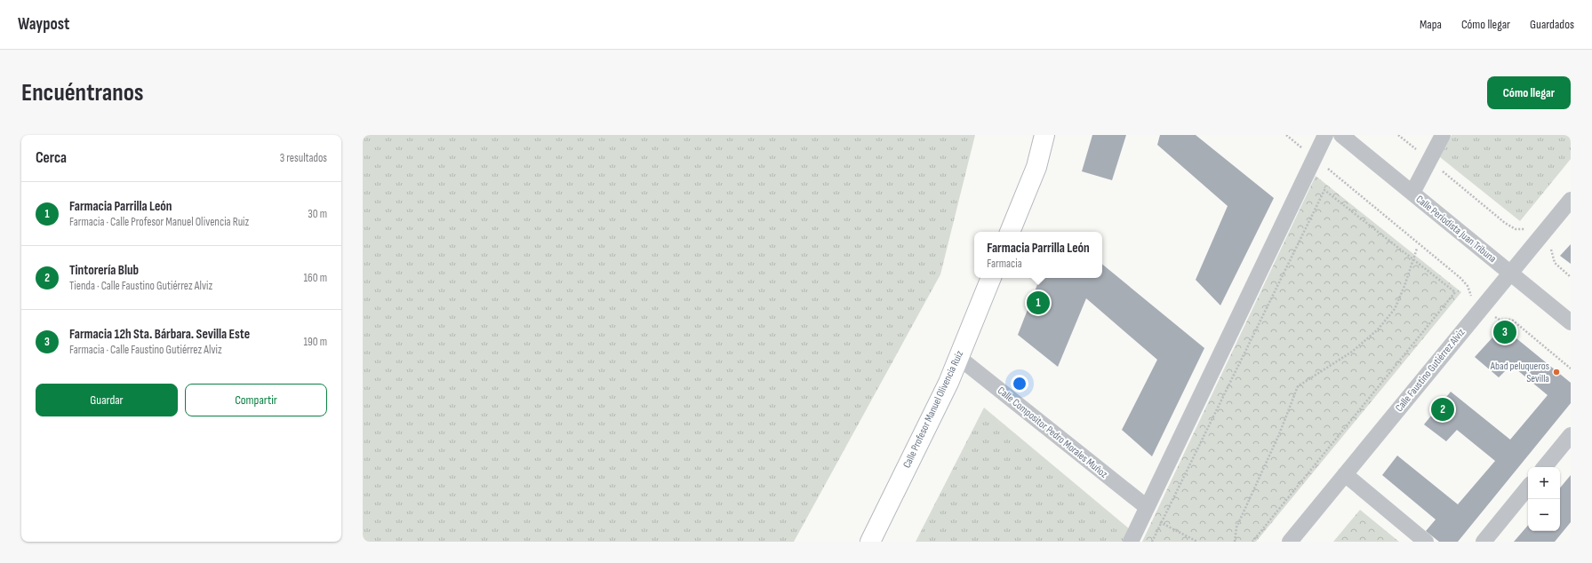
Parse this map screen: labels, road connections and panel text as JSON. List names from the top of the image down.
{
  "streets": {
    "street": [
      "Calle Periodista Juan Tribuna",
      "Calle Faustino Gutiérrez Alviz",
      "Calle Profesor Manuel Olivencia Ruiz",
      "Calle Compositor Pedro Morales Muñoz"
    ]
  },
  "crossings": [
    ["Calle Periodista Juan Tribuna", "Calle Faustino Gutiérrez Alviz"],
    ["Calle Profesor Manuel Olivencia Ruiz", "Calle Compositor Pedro Morales Muñoz"]
  ],
  "places": ["Abad peluqueros Sevilla"],
  "page": {
    "header": "Waypost",
    "nav": ["Mapa", "Cómo llegar", "Guardados"],
    "buttons": [
      "Cómo llegar",
      ["Guardar", "Compartir"]
    ],
    "title": "Encuéntranos",
    "heading": ["Cerca", "3 resultados"],
    "list": [
      {
        "mark": "1",
        "name": "Farmacia Parrilla León",
        "note": "Farmacia · Calle Profesor Manuel Olivencia Ruiz",
        "value": "30 m"
      },
      {
        "mark": "2",
        "name": "Tintorería Blub",
        "note": "Tienda · Calle Faustino Gutiérrez Alviz",
        "value": "160 m"
      },
      {
        "mark": "3",
        "name": "Farmacia 12h Sta. Bárbara. Sevilla Este",
        "note": "Farmacia · Calle Faustino Gutiérrez Alviz",
        "value": "190 m"
      }
    ],
    "popup": ["Farmacia Parrilla León", "Farmacia"],
    "pins": ["1", "3", "2"],
    "map_buttons": ["+", "−"]
  }
}
